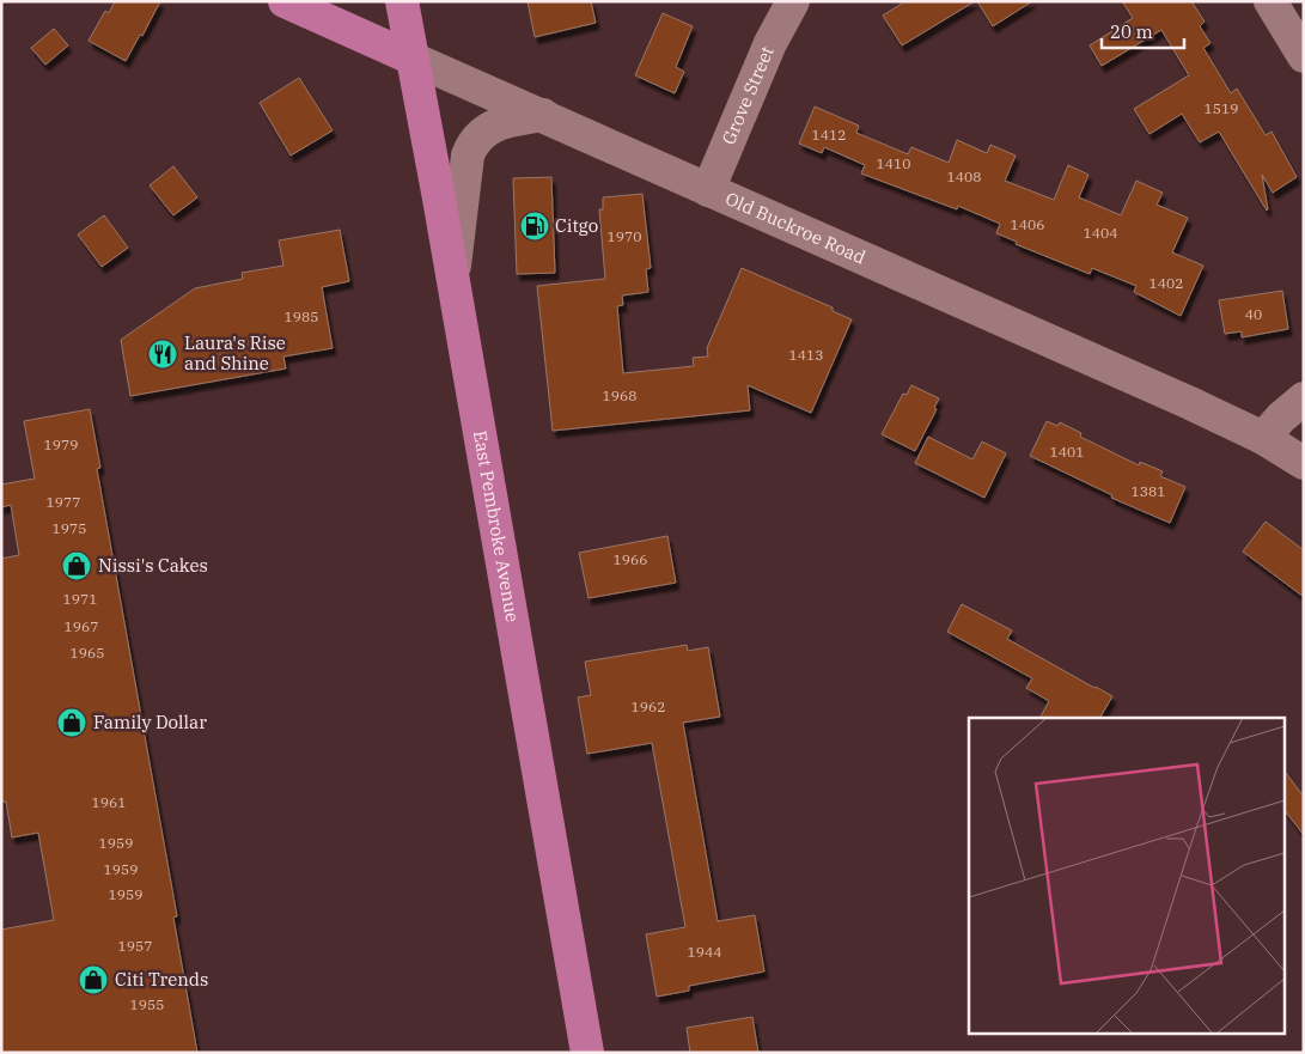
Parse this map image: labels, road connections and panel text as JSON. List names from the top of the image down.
{
  "streets": {
    "main road": ["Old Buckroe Road", "East Pembroke Avenue"],
    "street": ["Grove Street"]
  },
  "crossings": [
    ["Grove Street", "Old Buckroe Road"],
    ["Old Buckroe Road", "East Pembroke Avenue"]
  ],
  "places": {
    "fuel station": ["Citgo"],
    "restaurant": ["Laura's Rise and Shine"],
    "shop": ["Nissi's Cakes", "Family Dollar", "Citi Trends"]
  },
  "house_numbers": [
    "1519",
    "1412",
    "1410",
    "1408",
    "1406",
    "1404",
    "1970",
    "1402",
    "40",
    "1985",
    "1413",
    "1968",
    "1979",
    "1401",
    "1381",
    "1977",
    "1975",
    "1966",
    "1971",
    "1967",
    "1965",
    "1962",
    "1961",
    "1959",
    "1959",
    "1959",
    "1957",
    "1944",
    "1955"
  ],
  "scale_bar": "20 m"
}
